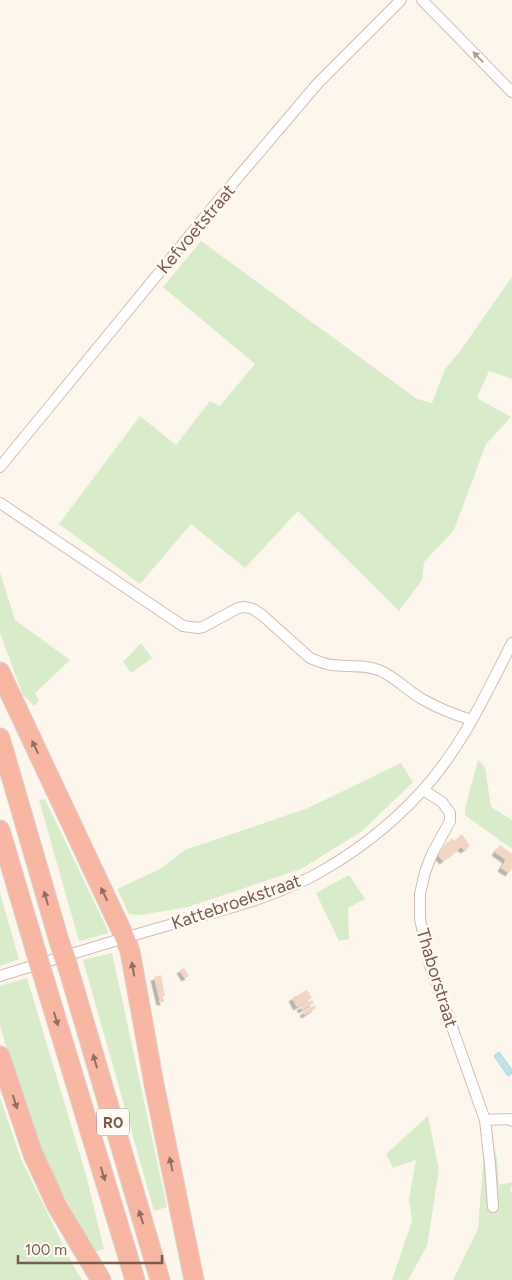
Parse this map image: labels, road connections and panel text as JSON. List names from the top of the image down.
{
  "streets": {
    "highway": ["R0"],
    "street": ["Kefvoetstraat", "Kattebroekstraat", "Thaborstraat"]
  },
  "crossings": [
    ["Kattebroekstraat", "Thaborstraat"]
  ],
  "scale_bar": "100 m"
}
